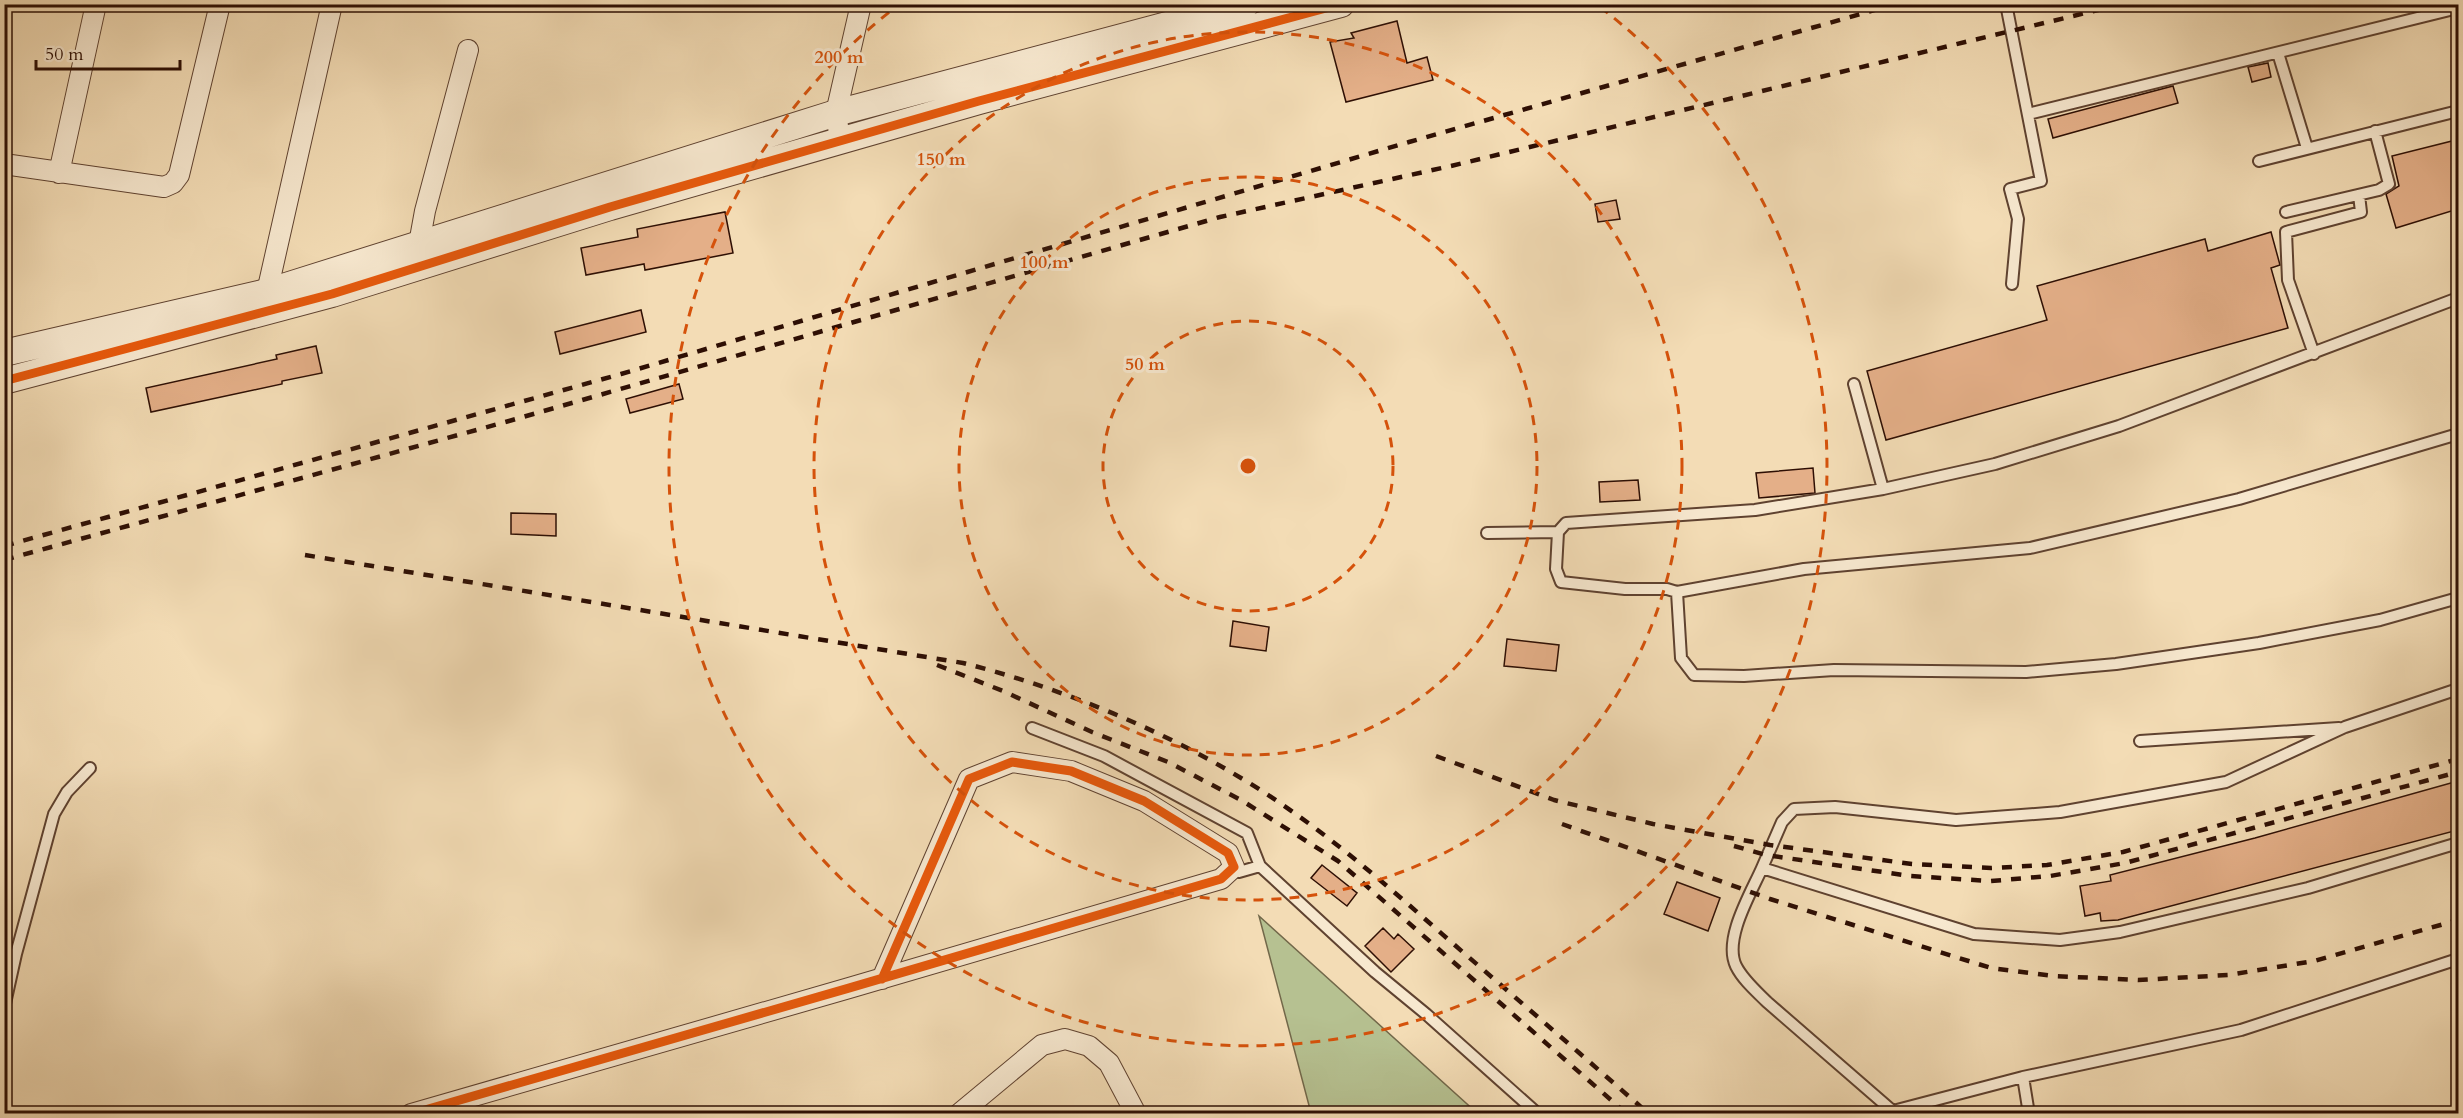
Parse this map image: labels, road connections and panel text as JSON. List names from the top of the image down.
{
  "scale_bar": "50 m",
  "rings": [
    "200 m",
    "150 m",
    "100 m",
    "50 m"
  ]
}
